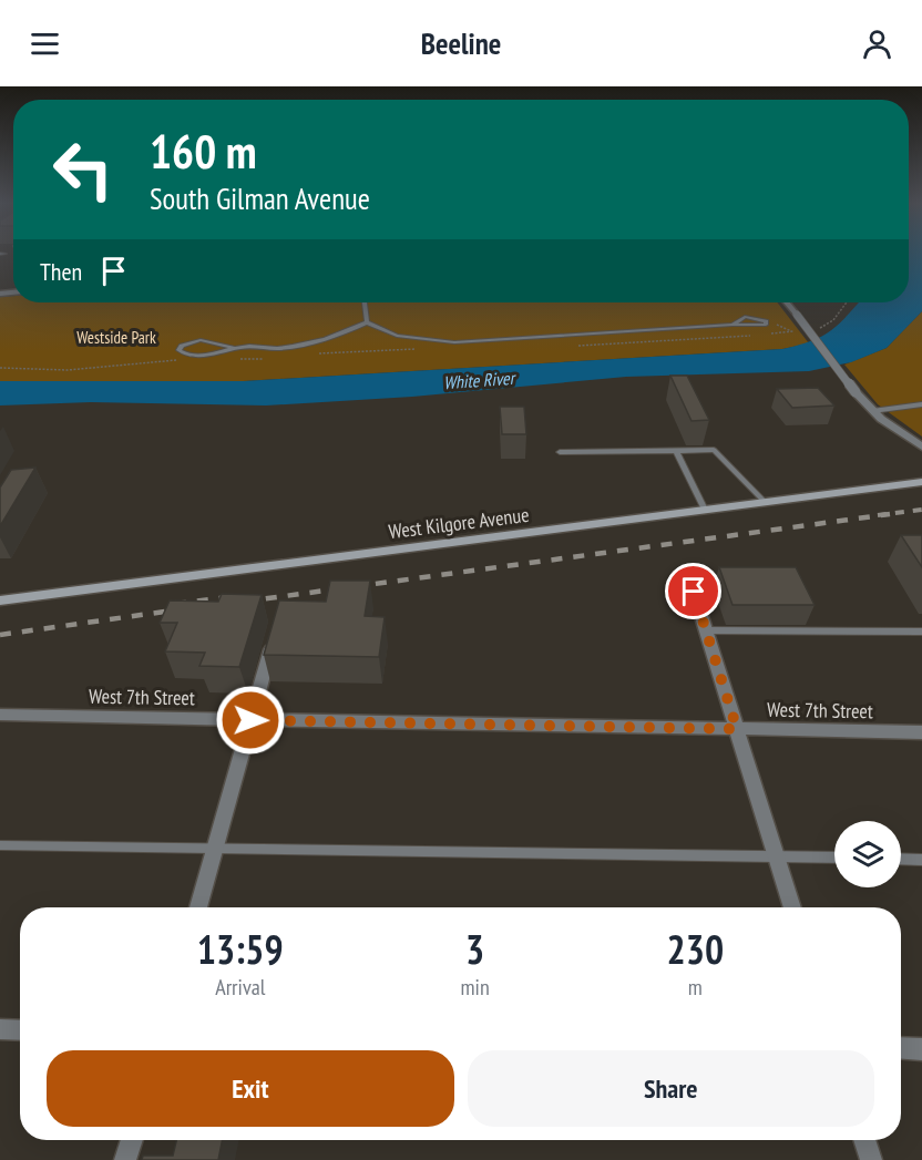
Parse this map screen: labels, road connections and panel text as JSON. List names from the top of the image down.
{
  "streets": {
    "main road": ["West Kilgore Avenue"],
    "street": ["West 7th Street"]
  },
  "water": ["White River"],
  "parks": ["Westside Park"],
  "page": {
    "header": "Beeline",
    "turn": ["160 m", "South Gilman Avenue"],
    "then": "Then",
    "eta": [
      "13:59",
      "Arrival",
      "3",
      "min",
      "230",
      "m"
    ],
    "buttons": ["Exit", "Share"]
  }
}
